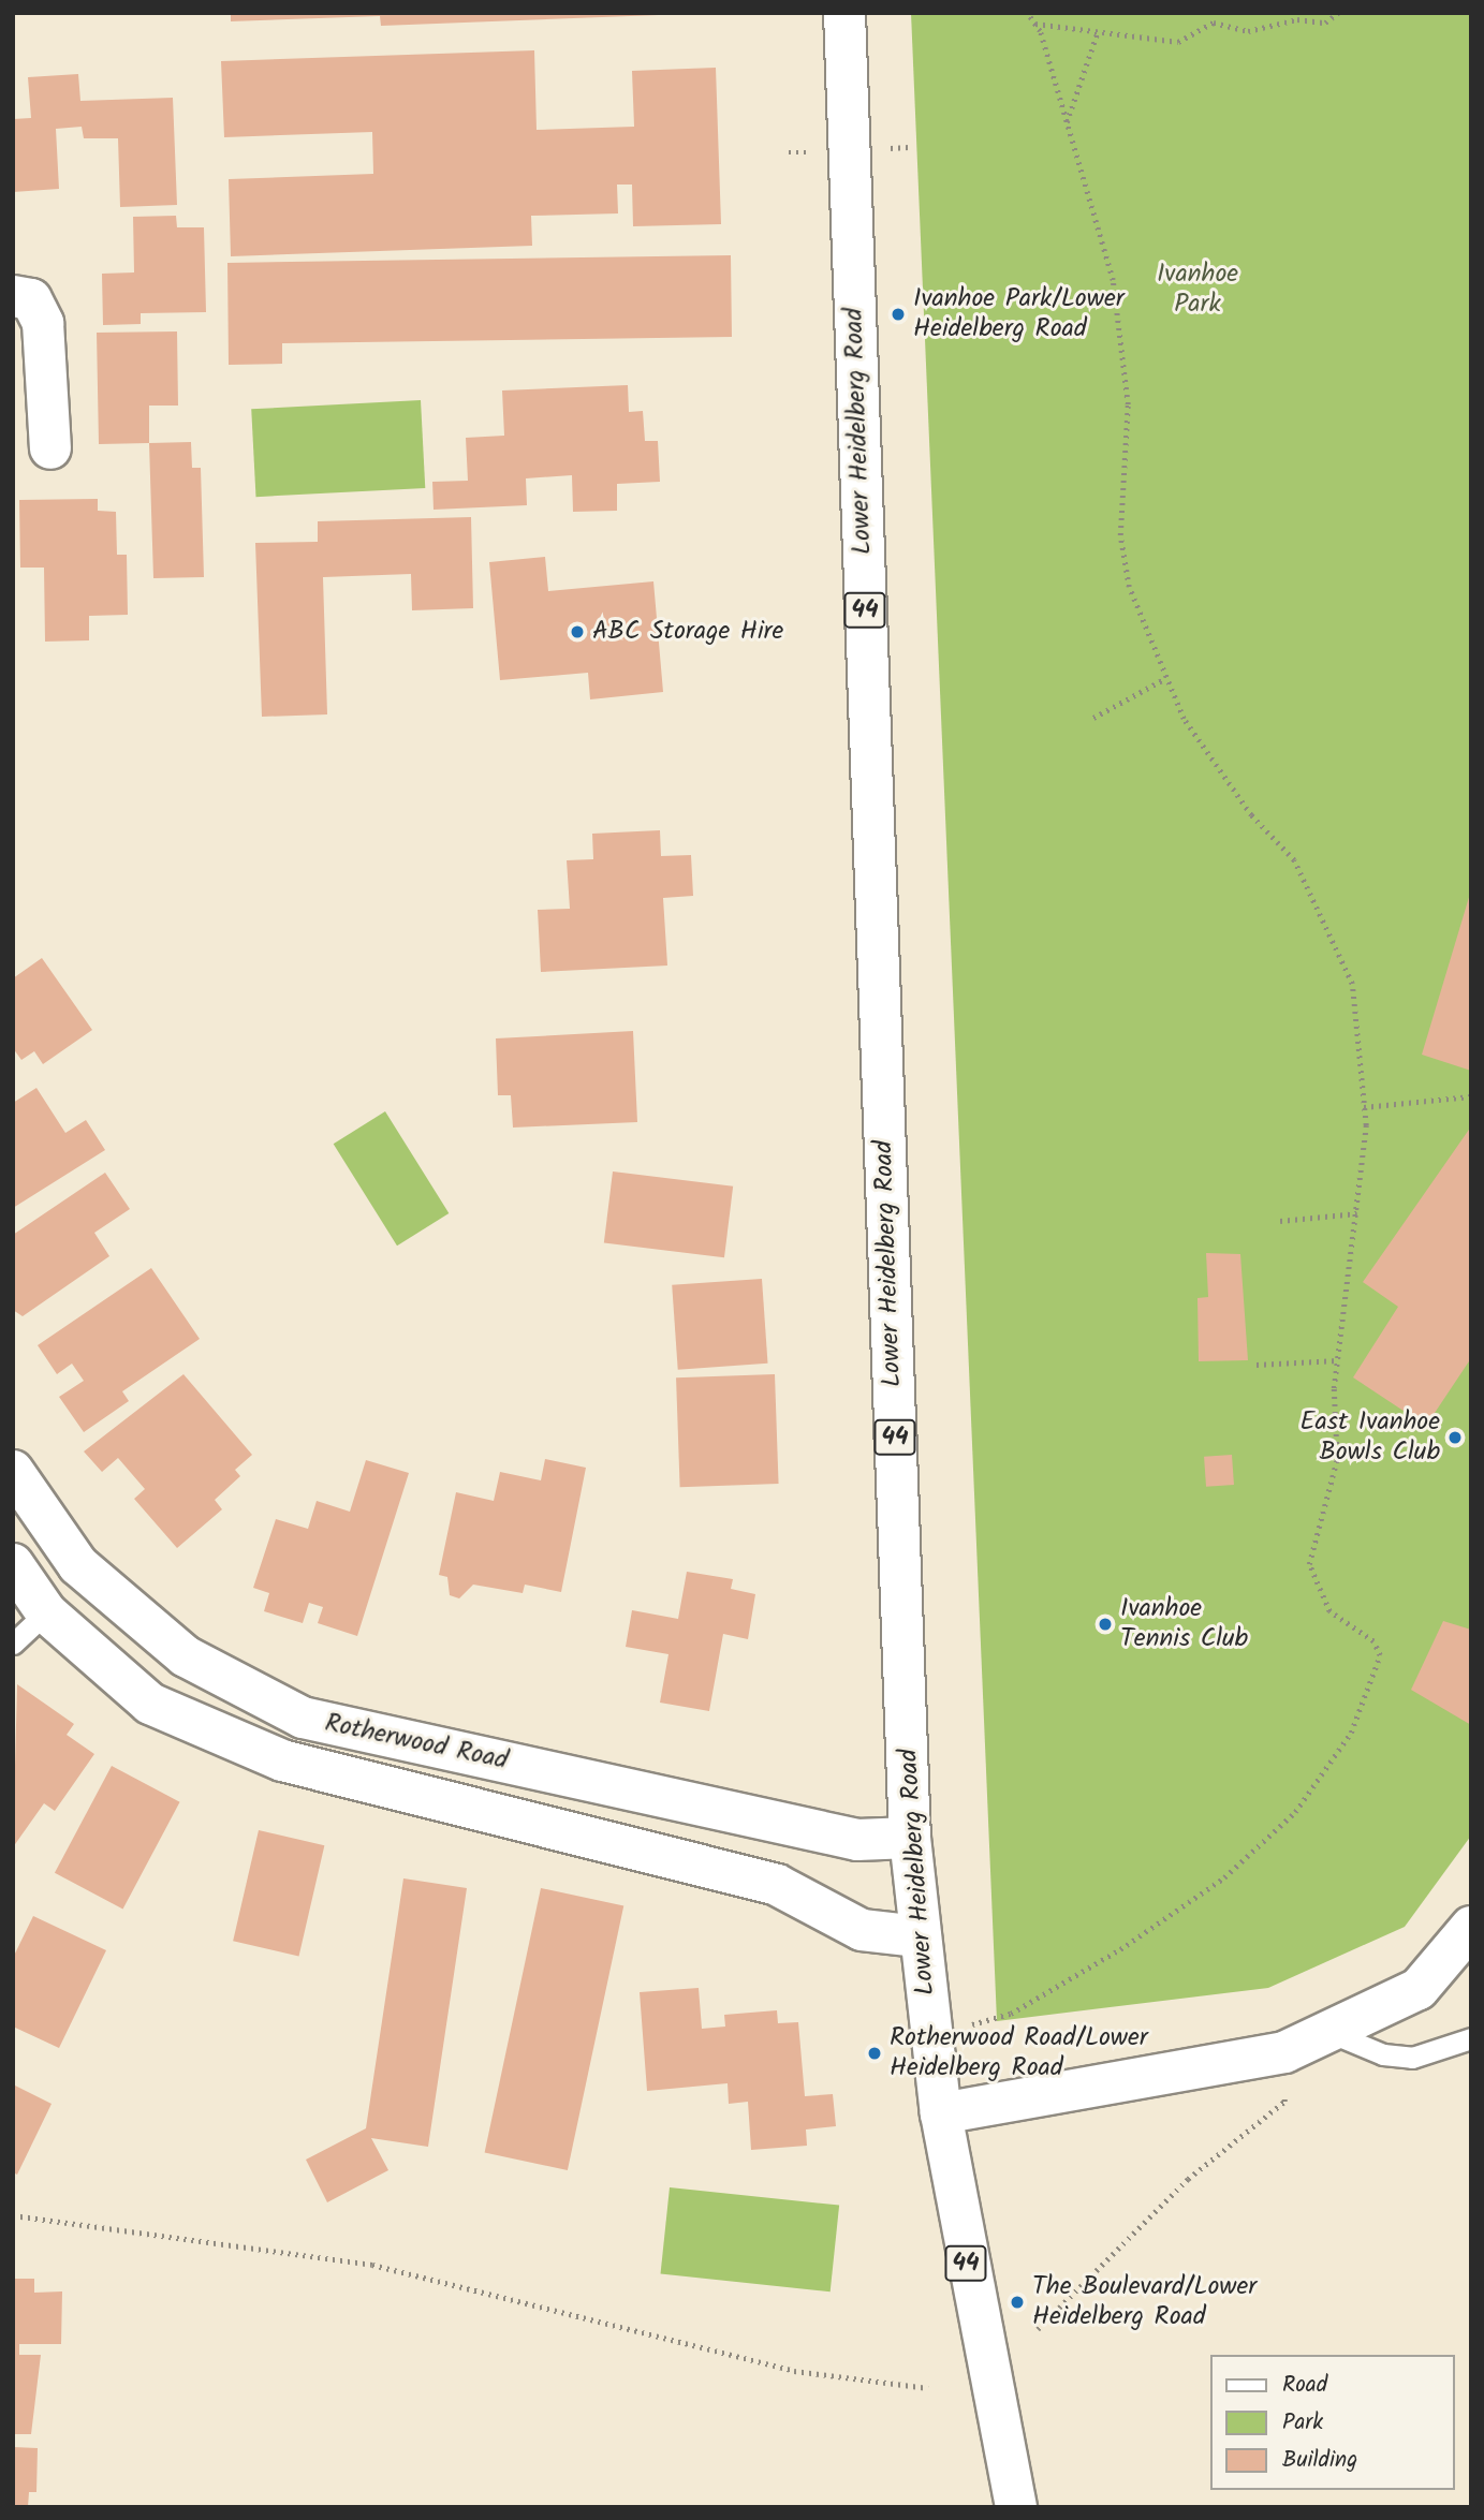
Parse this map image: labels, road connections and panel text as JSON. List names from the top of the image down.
{
  "streets": {
    "street": ["Lower Heidelberg Road", "44", "Rotherwood Road"]
  },
  "crossings": [
    ["Lower Heidelberg Road", "Rotherwood Road"]
  ],
  "parks": ["Ivanhoe Park"],
  "places": [
    "Ivanhoe Park/Lower Heidelberg Road",
    "ABC Storage Hire",
    "East Ivanhoe Bowls Club",
    "Ivanhoe Tennis Club",
    "Rotherwood Road/Lower Heidelberg Road",
    "The Boulevard/Lower Heidelberg Road"
  ],
  "legend": ["Road", "Park", "Building"]
}
